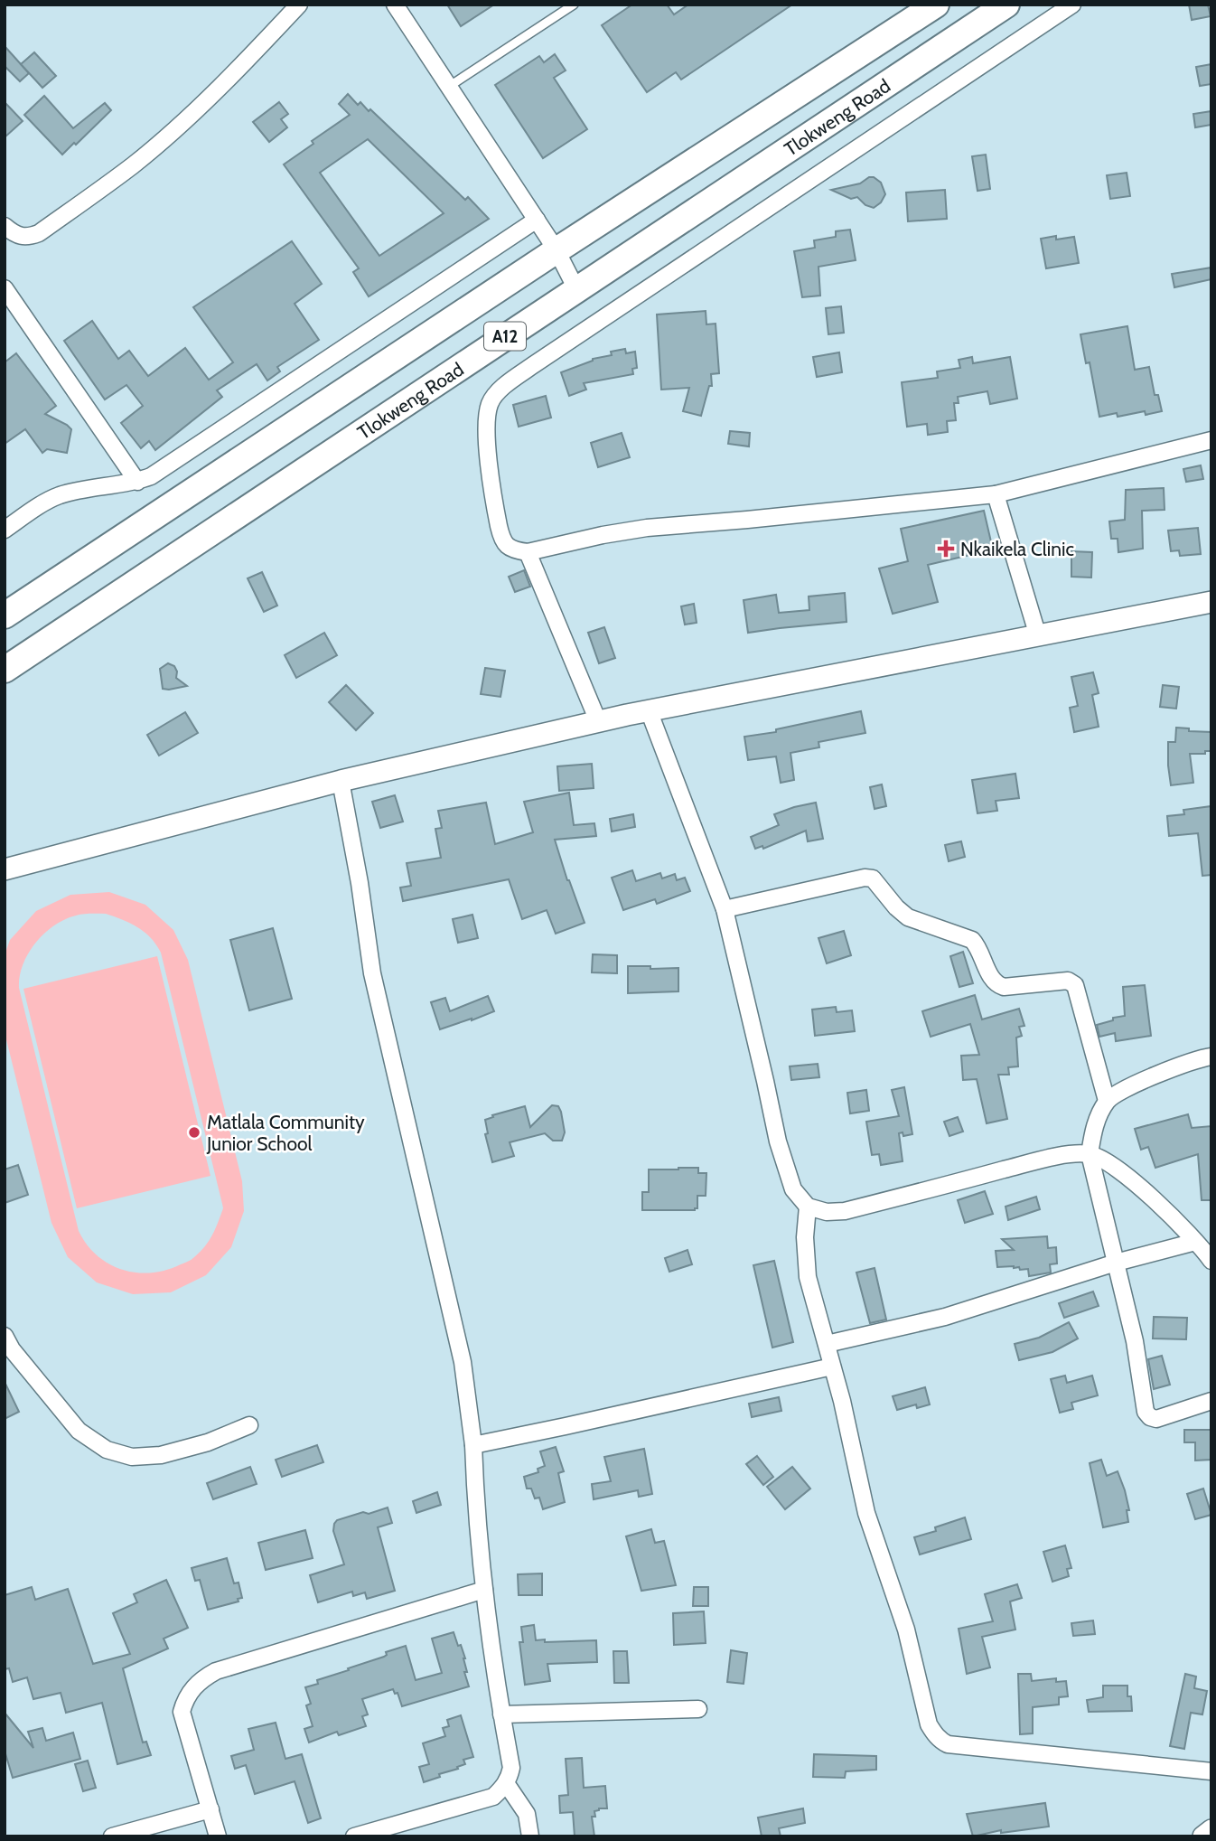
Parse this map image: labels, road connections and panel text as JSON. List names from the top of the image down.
{
  "streets": {
    "main road": ["Tlokweng Road", "A12"]
  },
  "places": {
    "health": ["Nkaikela Clinic"],
    "other": ["Matlala Community Junior School"]
  }
}
